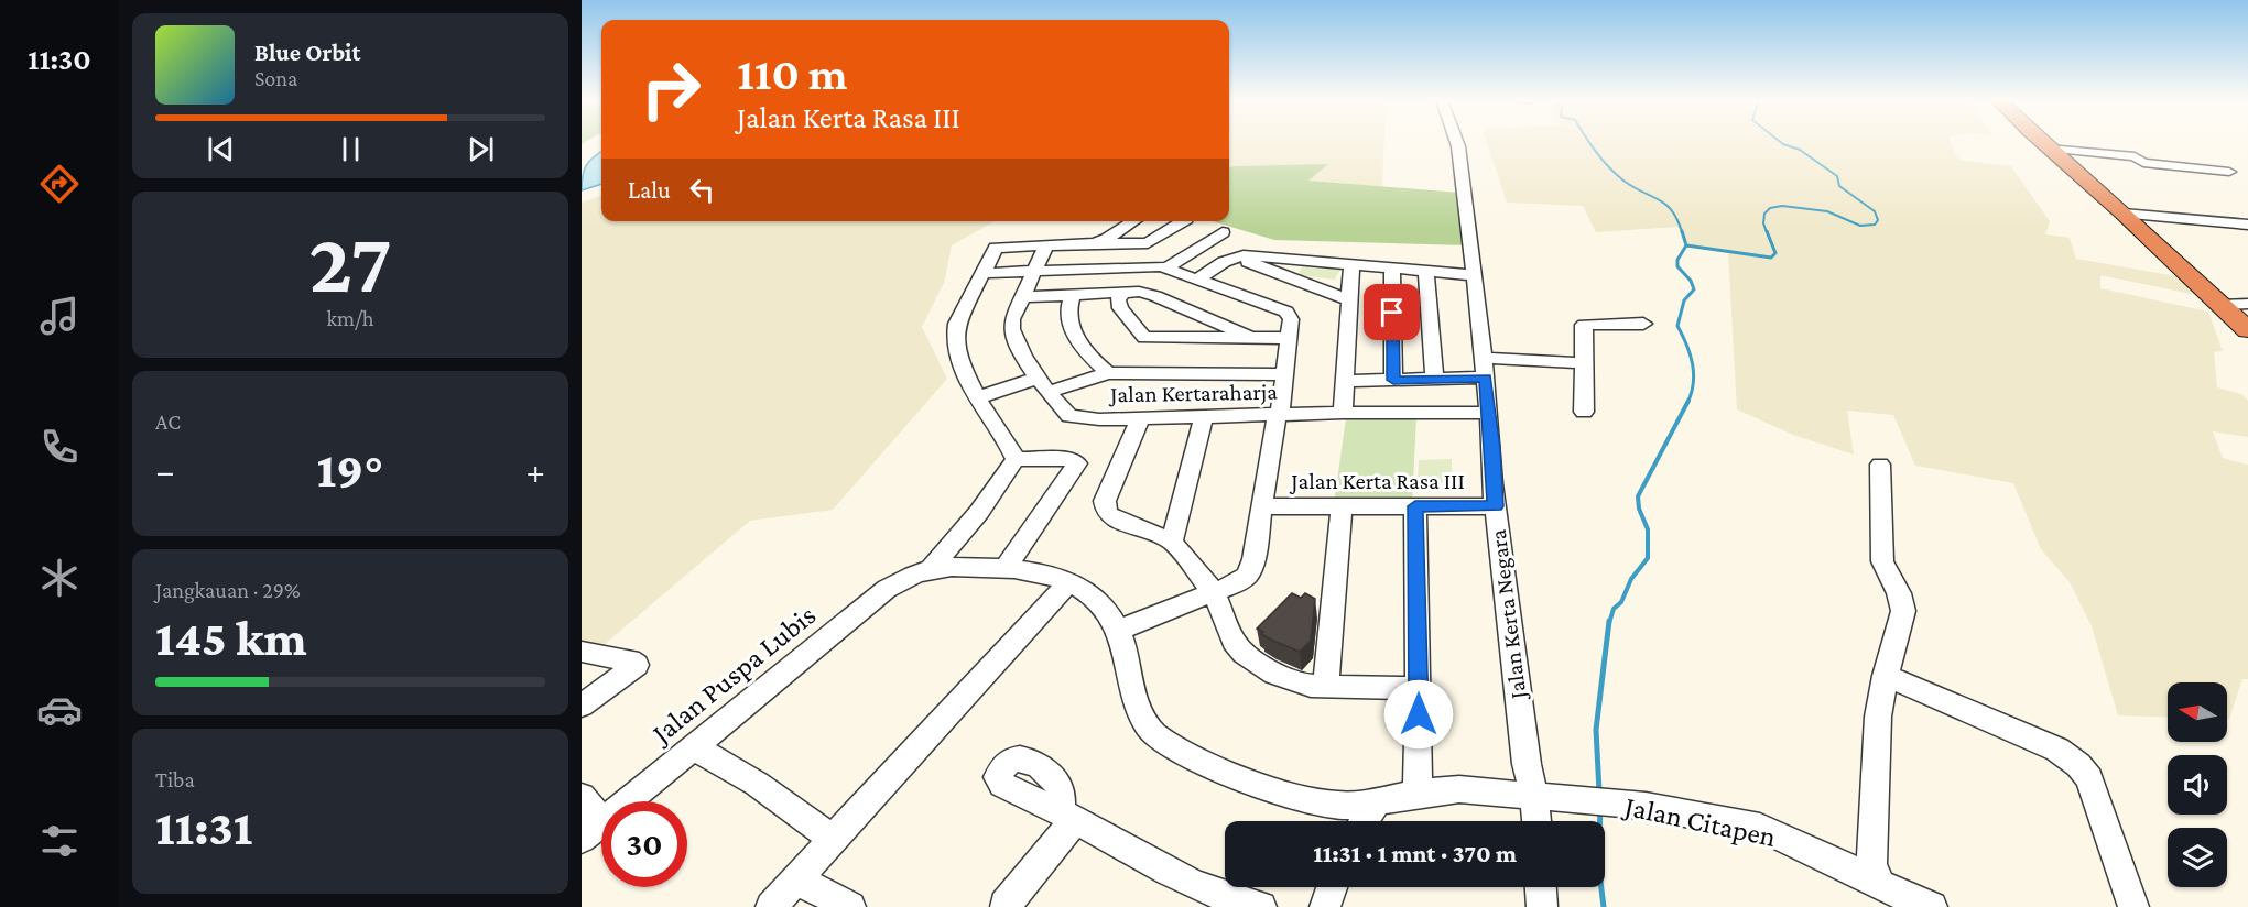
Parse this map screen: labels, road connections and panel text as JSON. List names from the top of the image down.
{
  "streets": {
    "street": [
      "Jalan Kertaraharja",
      "Jalan Kerta Rasa III",
      "Jalan Kerta Negara",
      "Jalan Puspa Lubis",
      "Jalan Citapen"
    ]
  },
  "crossings": [
    ["Jalan Kertaraharja", "Jalan Kerta Negara"],
    ["Jalan Kerta Rasa III", "Jalan Kerta Negara"],
    ["Jalan Kerta Negara", "Jalan Citapen"]
  ],
  "north": "left",
  "page": {
    "tabs": "11:30",
    "turn": ["110 m", "Jalan Kerta Rasa III"],
    "song": ["Blue Orbit", "Sona"],
    "then": "Lalu",
    "tile": [
      ["27", "km/h"],
      "AC",
      ["Jangkauan · 29%", "145 km"],
      ["Tiba", "11:31"]
    ],
    "heat": ["−", "19°", "+"],
    "limit": "30",
    "trip": "11:31 · 1 mnt · 370 m"
  }
}
